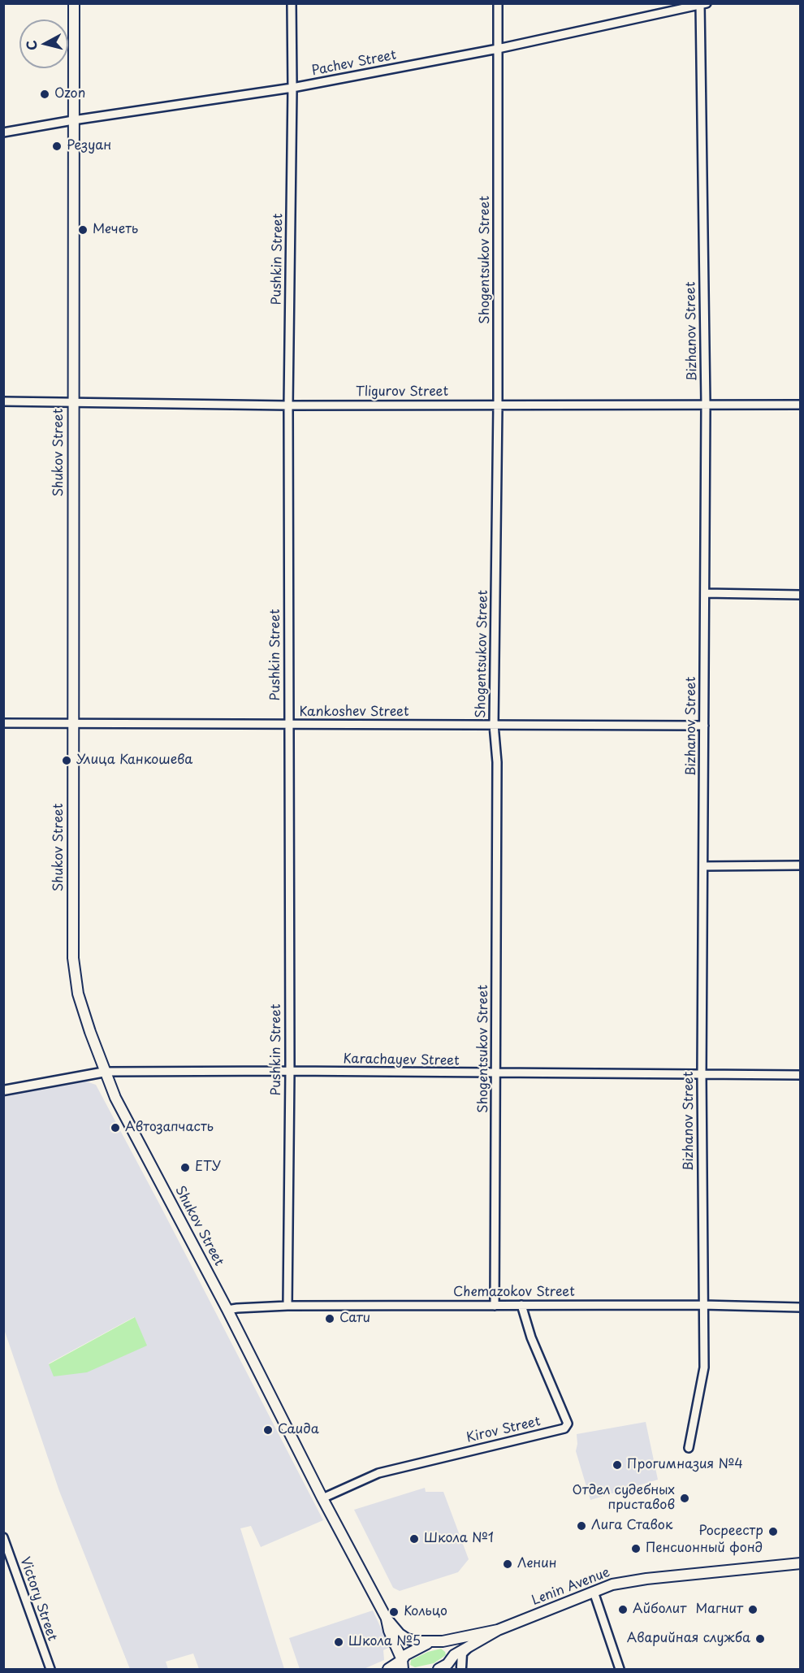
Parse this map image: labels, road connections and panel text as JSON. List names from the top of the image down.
{
  "streets": {
    "main road": ["Shukov Street", "Lenin Avenue"],
    "street": [
      "Pachev Street",
      "Pushkin Street",
      "Shogentsukov Street",
      "Bizhanov Street",
      "Tligurov Street",
      "Kankoshev Street",
      "Karachayev Street",
      "Chemazokov Street",
      "Kirov Street",
      "Victory Street"
    ]
  },
  "crossings": [
    ["Pachev Street", "Pushkin Street"],
    ["Pachev Street", "Shogentsukov Street"],
    ["Pachev Street", "Bizhanov Street"],
    ["Pachev Street", "Shukov Street"],
    ["Pushkin Street", "Tligurov Street"],
    ["Pushkin Street", "Kankoshev Street"],
    ["Pushkin Street", "Karachayev Street"],
    ["Pushkin Street", "Chemazokov Street"],
    ["Shogentsukov Street", "Tligurov Street"],
    ["Shogentsukov Street", "Kankoshev Street"],
    ["Shogentsukov Street", "Karachayev Street"],
    ["Shogentsukov Street", "Chemazokov Street"],
    ["Bizhanov Street", "Tligurov Street"],
    ["Bizhanov Street", "Kankoshev Street"],
    ["Bizhanov Street", "Karachayev Street"],
    ["Bizhanov Street", "Chemazokov Street"],
    ["Tligurov Street", "Shukov Street"],
    ["Shukov Street", "Kankoshev Street"],
    ["Shukov Street", "Karachayev Street"],
    ["Shukov Street", "Chemazokov Street"],
    ["Shukov Street", "Kirov Street"],
    ["Chemazokov Street", "Kirov Street"]
  ],
  "places": [
    "Ozon",
    "Резуан",
    "Мечеть",
    "Улица Канкошева",
    "Автозапчасть",
    "ЕТУ",
    "Сати",
    "Саида",
    "Прогимназия №4",
    "Отдел судебных приставов",
    "Лига Ставок",
    "Росреестр",
    "Школа №1",
    "Пенсионный фонд",
    "Ленин",
    "Айболит",
    "Магнит",
    "Кольцо",
    "Аварийная служба",
    "Школа №5"
  ],
  "north": "left"
}
